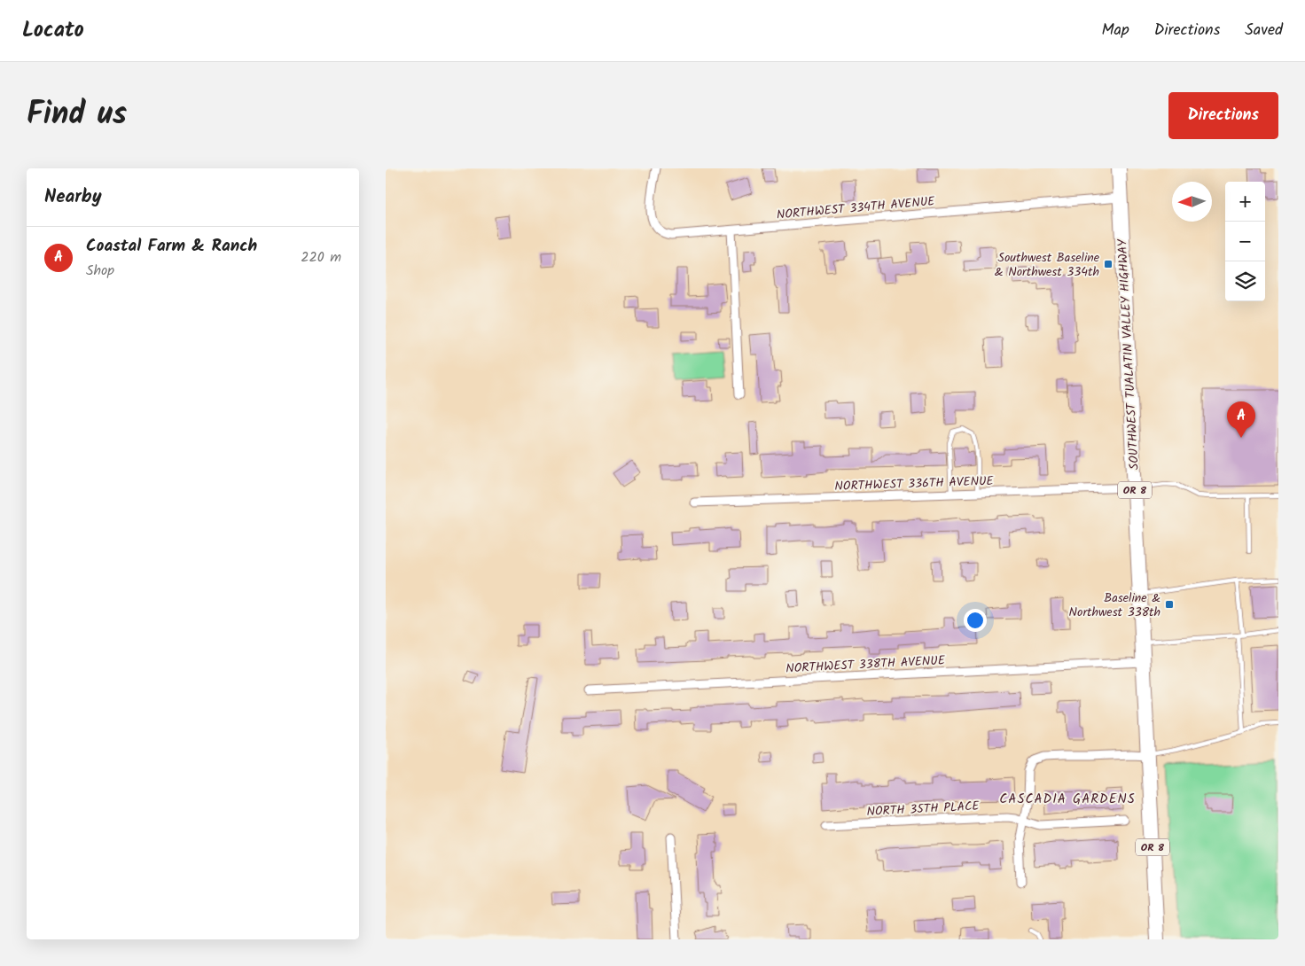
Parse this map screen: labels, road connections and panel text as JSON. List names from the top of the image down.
{
  "streets": {
    "highway": ["SOUTHWEST TUALATIN VALLEY HIGHWAY", "OR 8"],
    "street": [
      "NORTHWEST 334TH AVENUE",
      "NORTHWEST 336TH AVENUE",
      "NORTHWEST 338TH AVENUE",
      "NORTH 35TH PLACE"
    ]
  },
  "crossings": [
    ["NORTHWEST 334TH AVENUE", "SOUTHWEST TUALATIN VALLEY HIGHWAY"],
    ["SOUTHWEST TUALATIN VALLEY HIGHWAY", "NORTHWEST 336TH AVENUE"],
    ["SOUTHWEST TUALATIN VALLEY HIGHWAY", "NORTHWEST 338TH AVENUE"]
  ],
  "districts": ["CASCADIA GARDENS"],
  "places": {
    "transit": ["Southwest Baseline & Northwest 334th", "Baseline & Northwest 338th"]
  },
  "north": "left",
  "page": {
    "header": "Locato",
    "nav": ["Map", "Directions", "Saved"],
    "title": "Find us",
    "buttons": "Directions",
    "heading": "Nearby",
    "map_buttons": ["+", "−"],
    "list": [
      {
        "mark": "A",
        "name": "Coastal Farm & Ranch",
        "note": "Shop",
        "value": "220 m"
      }
    ],
    "pins": "A"
  }
}
